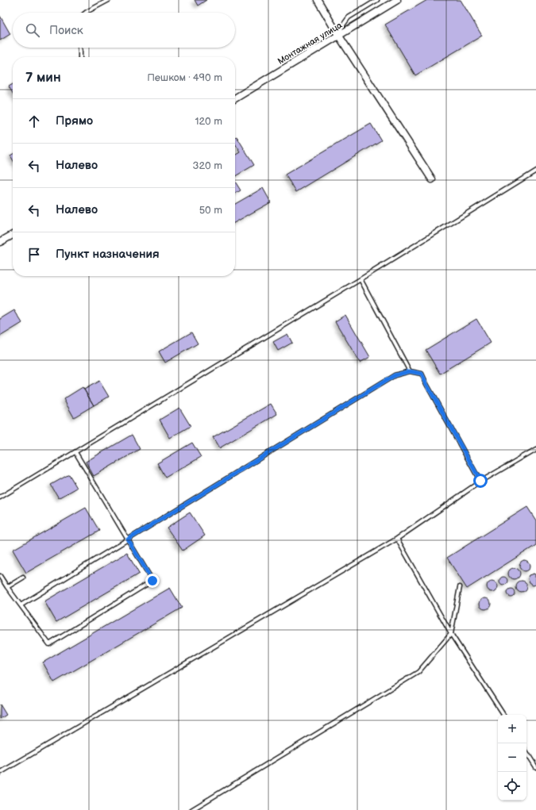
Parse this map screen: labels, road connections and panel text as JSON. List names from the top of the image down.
{
  "streets": {
    "street": ["Монтажная улица"]
  },
  "page": {
    "search": "Поиск",
    "heading": ["7 мин", "Пешком · 490 m"],
    "list": [
      ["Прямо", "120 m"],
      ["Налево", "320 m"],
      ["Налево", "50 m"],
      "Пункт назначения"
    ],
    "map_buttons": ["+", "−"]
  }
}
